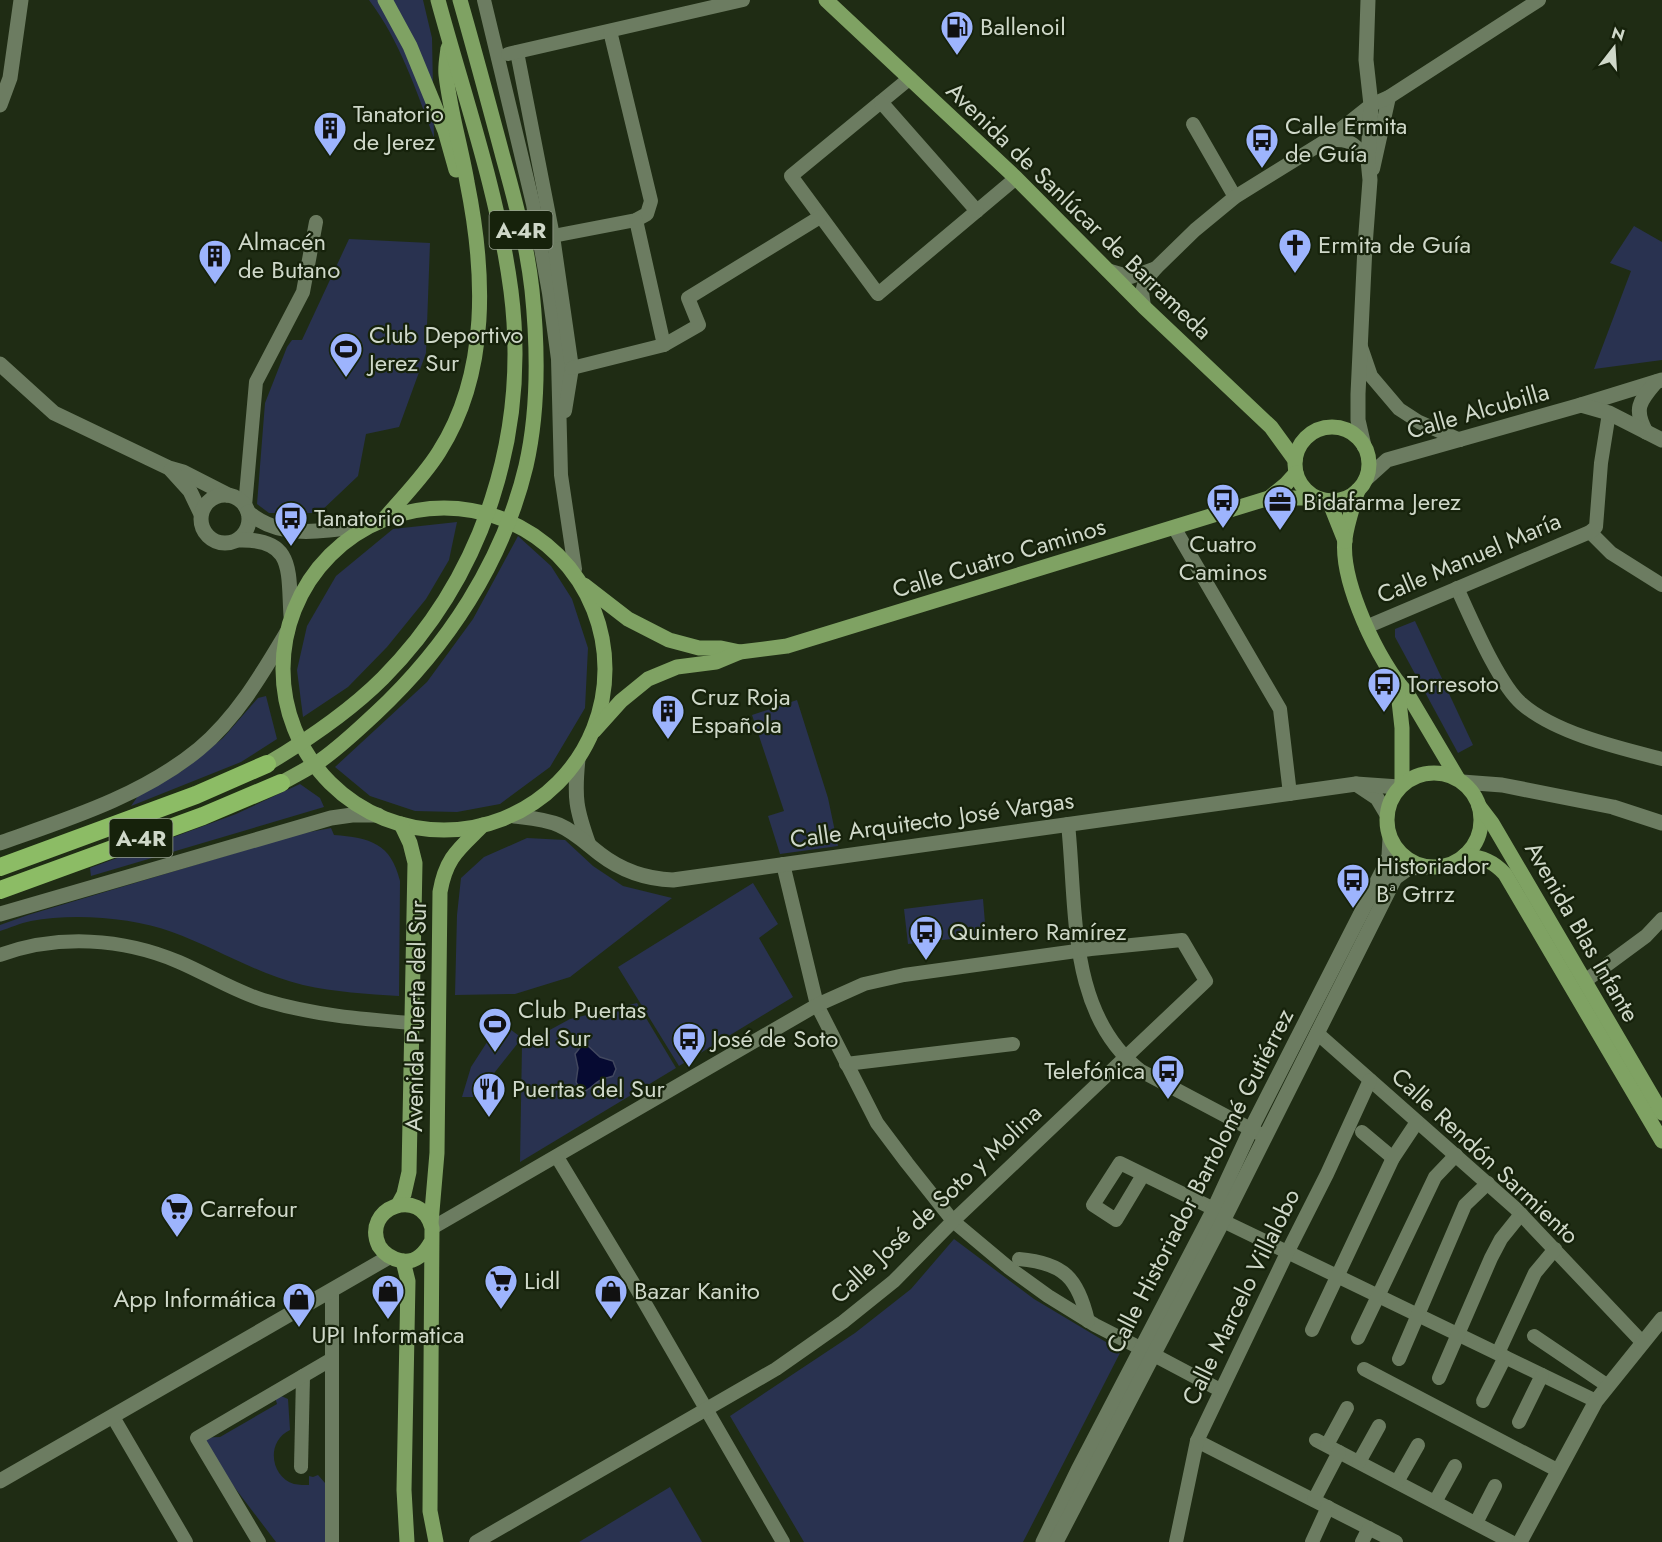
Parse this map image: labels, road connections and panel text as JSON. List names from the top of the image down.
{
  "streets": {
    "highway": ["A-4R"],
    "main road": [
      "Avenida de Sanlúcar de Barrameda",
      "Calle Cuatro Caminos",
      "Avenida Blas Infante",
      "Avenida Puerta del Sur"
    ],
    "street": [
      "Calle Alcubilla",
      "Calle Manuel María",
      "Calle Arquitecto José Vargas",
      "Calle Rendón Sarmiento",
      "Calle Historiador Bartolomé Gutiérrez",
      "Calle José de Soto y Molina",
      "Calle Marcelo Villalobo"
    ]
  },
  "crossings": [
    ["Avenida de Sanlúcar de Barrameda", "Calle Alcubilla"],
    ["Avenida de Sanlúcar de Barrameda", "Calle Cuatro Caminos"],
    ["Calle Alcubilla", "Calle Cuatro Caminos"],
    ["Calle Arquitecto José Vargas", "Avenida Blas Infante"],
    ["Calle Arquitecto José Vargas", "Calle Historiador Bartolomé Gutiérrez"],
    ["Avenida Blas Infante", "Calle Historiador Bartolomé Gutiérrez"],
    ["Calle Rendón Sarmiento", "Calle Historiador Bartolomé Gutiérrez"],
    ["Calle Rendón Sarmiento", "Calle Marcelo Villalobo"]
  ],
  "places": {
    "fuel station": ["Ballenoil"],
    "building": ["Tanatorio de Jerez", "Almacén de Butano", "Cruz Roja Española"],
    "bus stop": [
      "Calle Ermita de Guía",
      "Cuatro Caminos",
      "Tanatorio",
      "Torresoto",
      "Historiador Bª Gtrrz",
      "Quintero Ramírez",
      "José de Soto",
      "Telefónica"
    ],
    "church": ["Ermita de Guía"],
    "sports": ["Club Deportivo Jerez Sur", "Club Puertas del Sur"],
    "office": ["Bidafarma Jerez"],
    "restaurant": ["Puertas del Sur"],
    "supermarket": ["Carrefour", "Lidl"],
    "shop": ["UPI Informatica", "Bazar Kanito", "App Informática"]
  },
  "north": "top"
}
